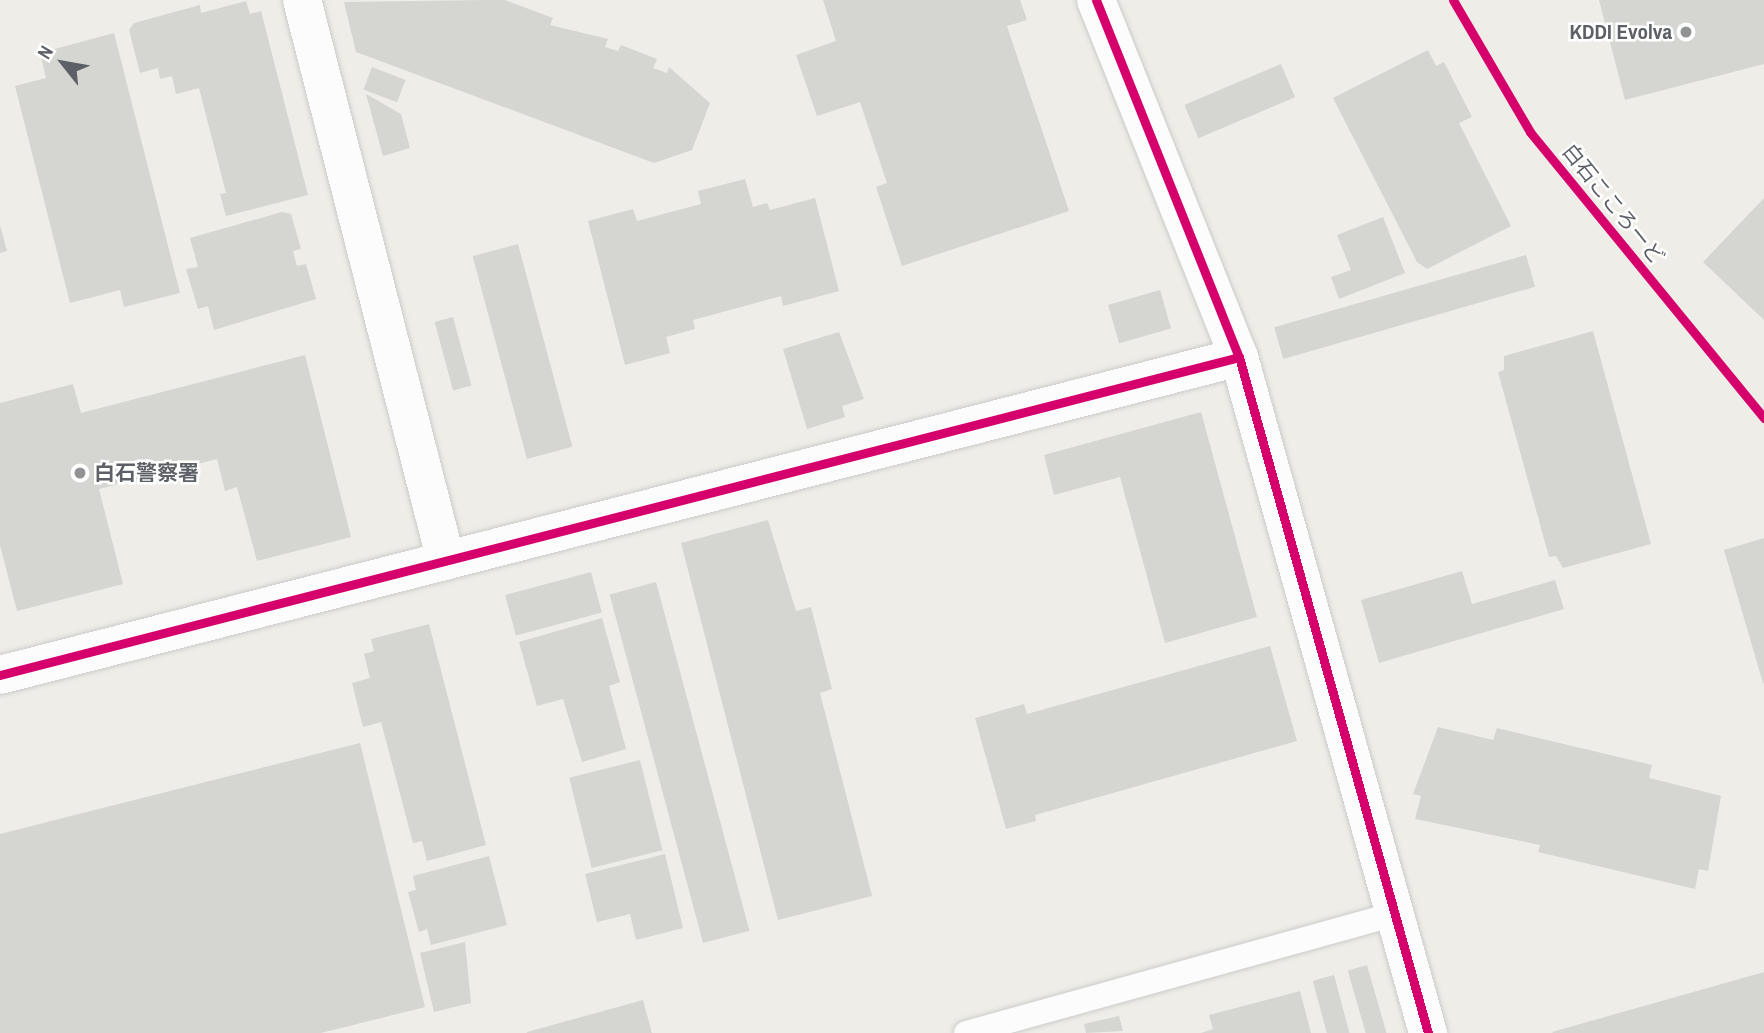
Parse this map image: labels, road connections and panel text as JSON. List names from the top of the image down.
{
  "streets": {
    "cycle path": ["白石こころーど"]
  },
  "places": ["KDDI Evolva", "白石警察署"],
  "north": "top left"
}
